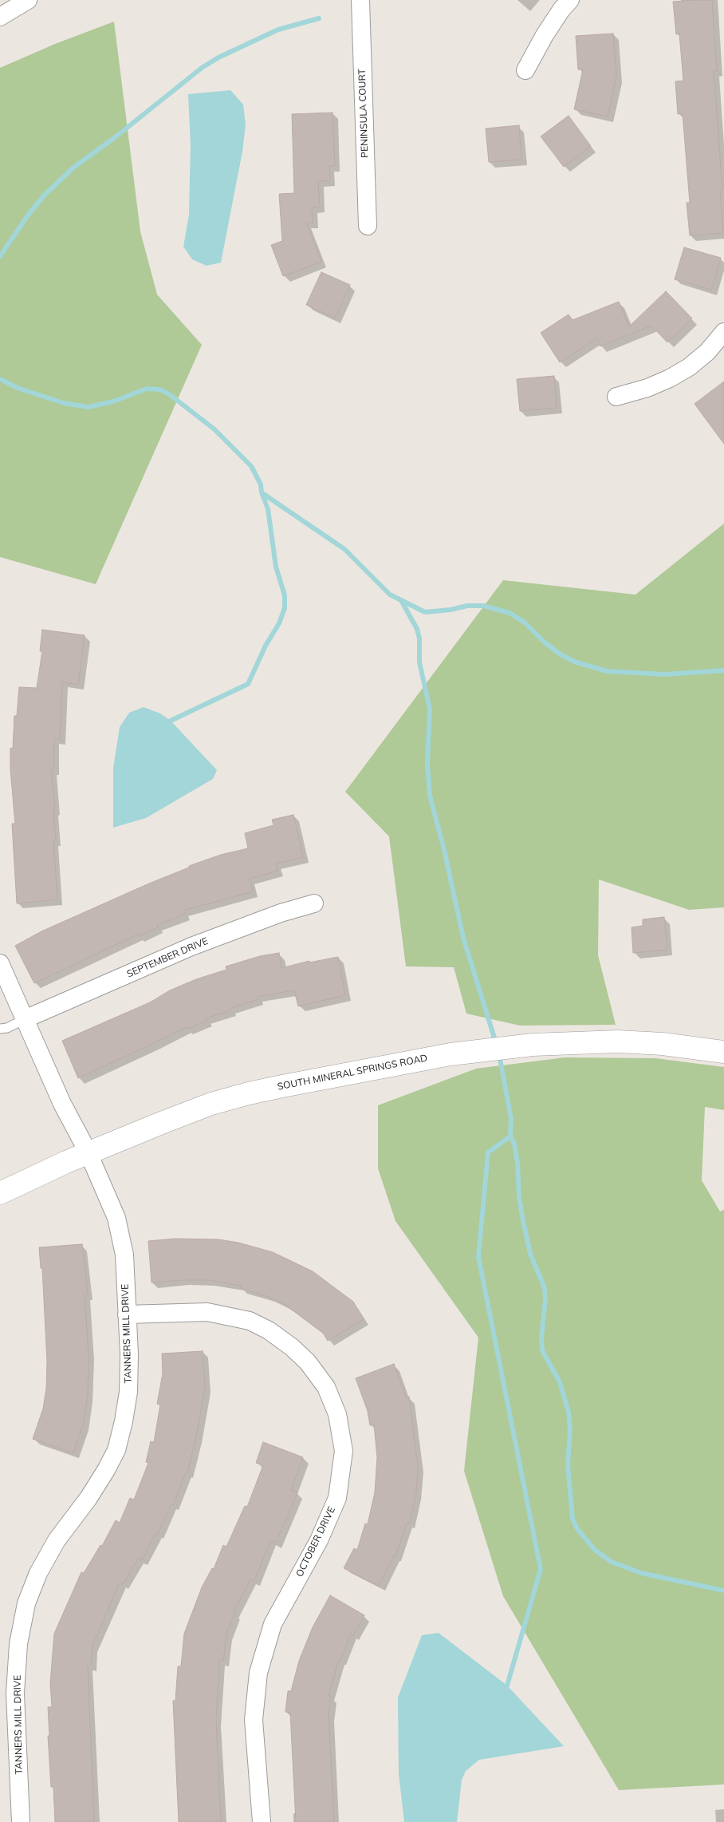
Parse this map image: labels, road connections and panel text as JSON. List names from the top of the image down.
{
  "streets": {
    "street": [
      "PENINSULA COURT",
      "SEPTEMBER DRIVE",
      "SOUTH MINERAL SPRINGS ROAD",
      "TANNERS MILL DRIVE",
      "OCTOBER DRIVE"
    ]
  },
  "crossings": [
    ["SEPTEMBER DRIVE", "TANNERS MILL DRIVE"],
    ["SOUTH MINERAL SPRINGS ROAD", "TANNERS MILL DRIVE"],
    ["TANNERS MILL DRIVE", "OCTOBER DRIVE"]
  ]
}
